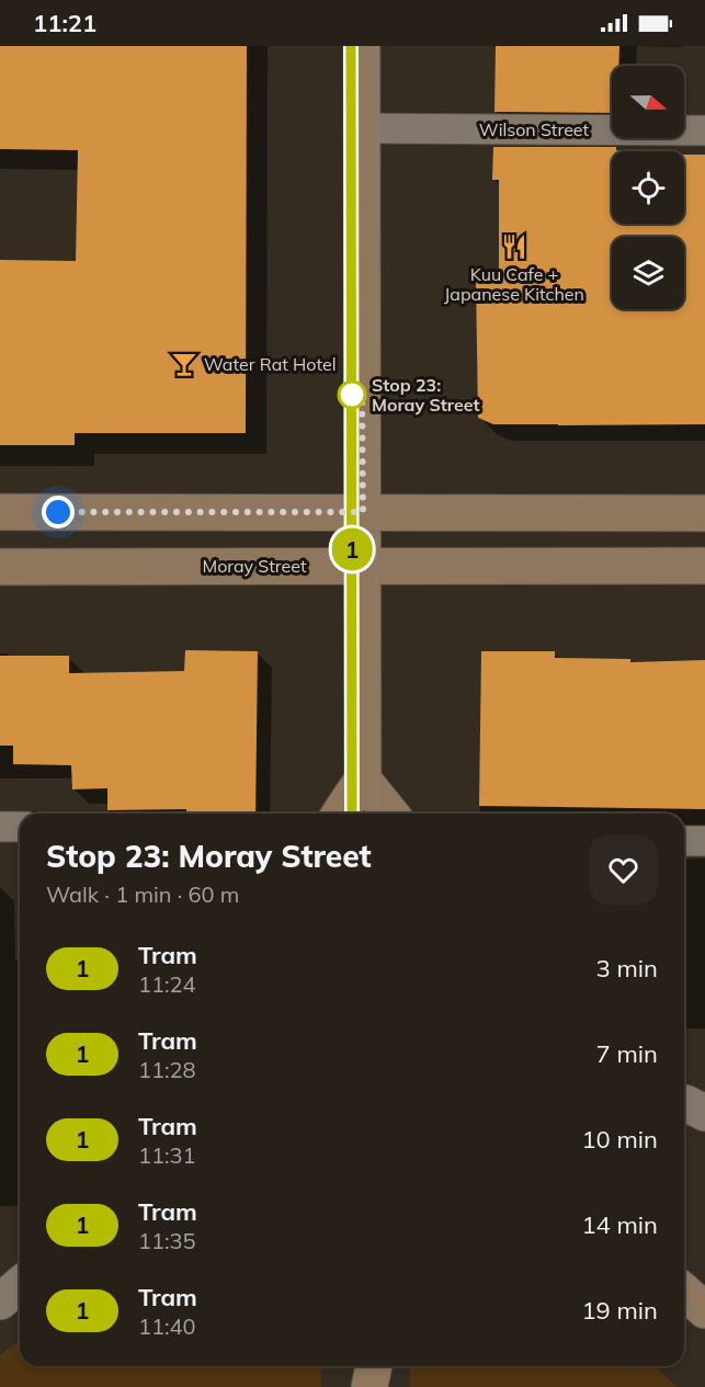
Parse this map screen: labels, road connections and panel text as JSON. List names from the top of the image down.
{
  "streets": {
    "street": ["Moray Street"],
    "lane": ["Wilson Street"]
  },
  "places": {
    "restaurant": ["Kuu Cafe + Japanese Kitchen"],
    "bar": ["Water Rat Hotel"],
    "other": ["Stop 23: Moray Street"]
  },
  "lines": ["tram line 1"],
  "north": "right",
  "page": {
    "status": "11:21",
    "on_map": "1",
    "heading": ["Stop 23: Moray Street", "Walk · 1 min · 60 m"],
    "list": [
      {
        "mark": "1",
        "name": "Tram",
        "note": "11:24",
        "value": "3 min"
      },
      {
        "mark": "1",
        "name": "Tram",
        "note": "11:28",
        "value": "7 min"
      },
      {
        "mark": "1",
        "name": "Tram",
        "note": "11:31",
        "value": "10 min"
      },
      {
        "mark": "1",
        "name": "Tram",
        "note": "11:35",
        "value": "14 min"
      },
      {
        "mark": "1",
        "name": "Tram",
        "note": "11:40",
        "value": "19 min"
      }
    ]
  }
}
